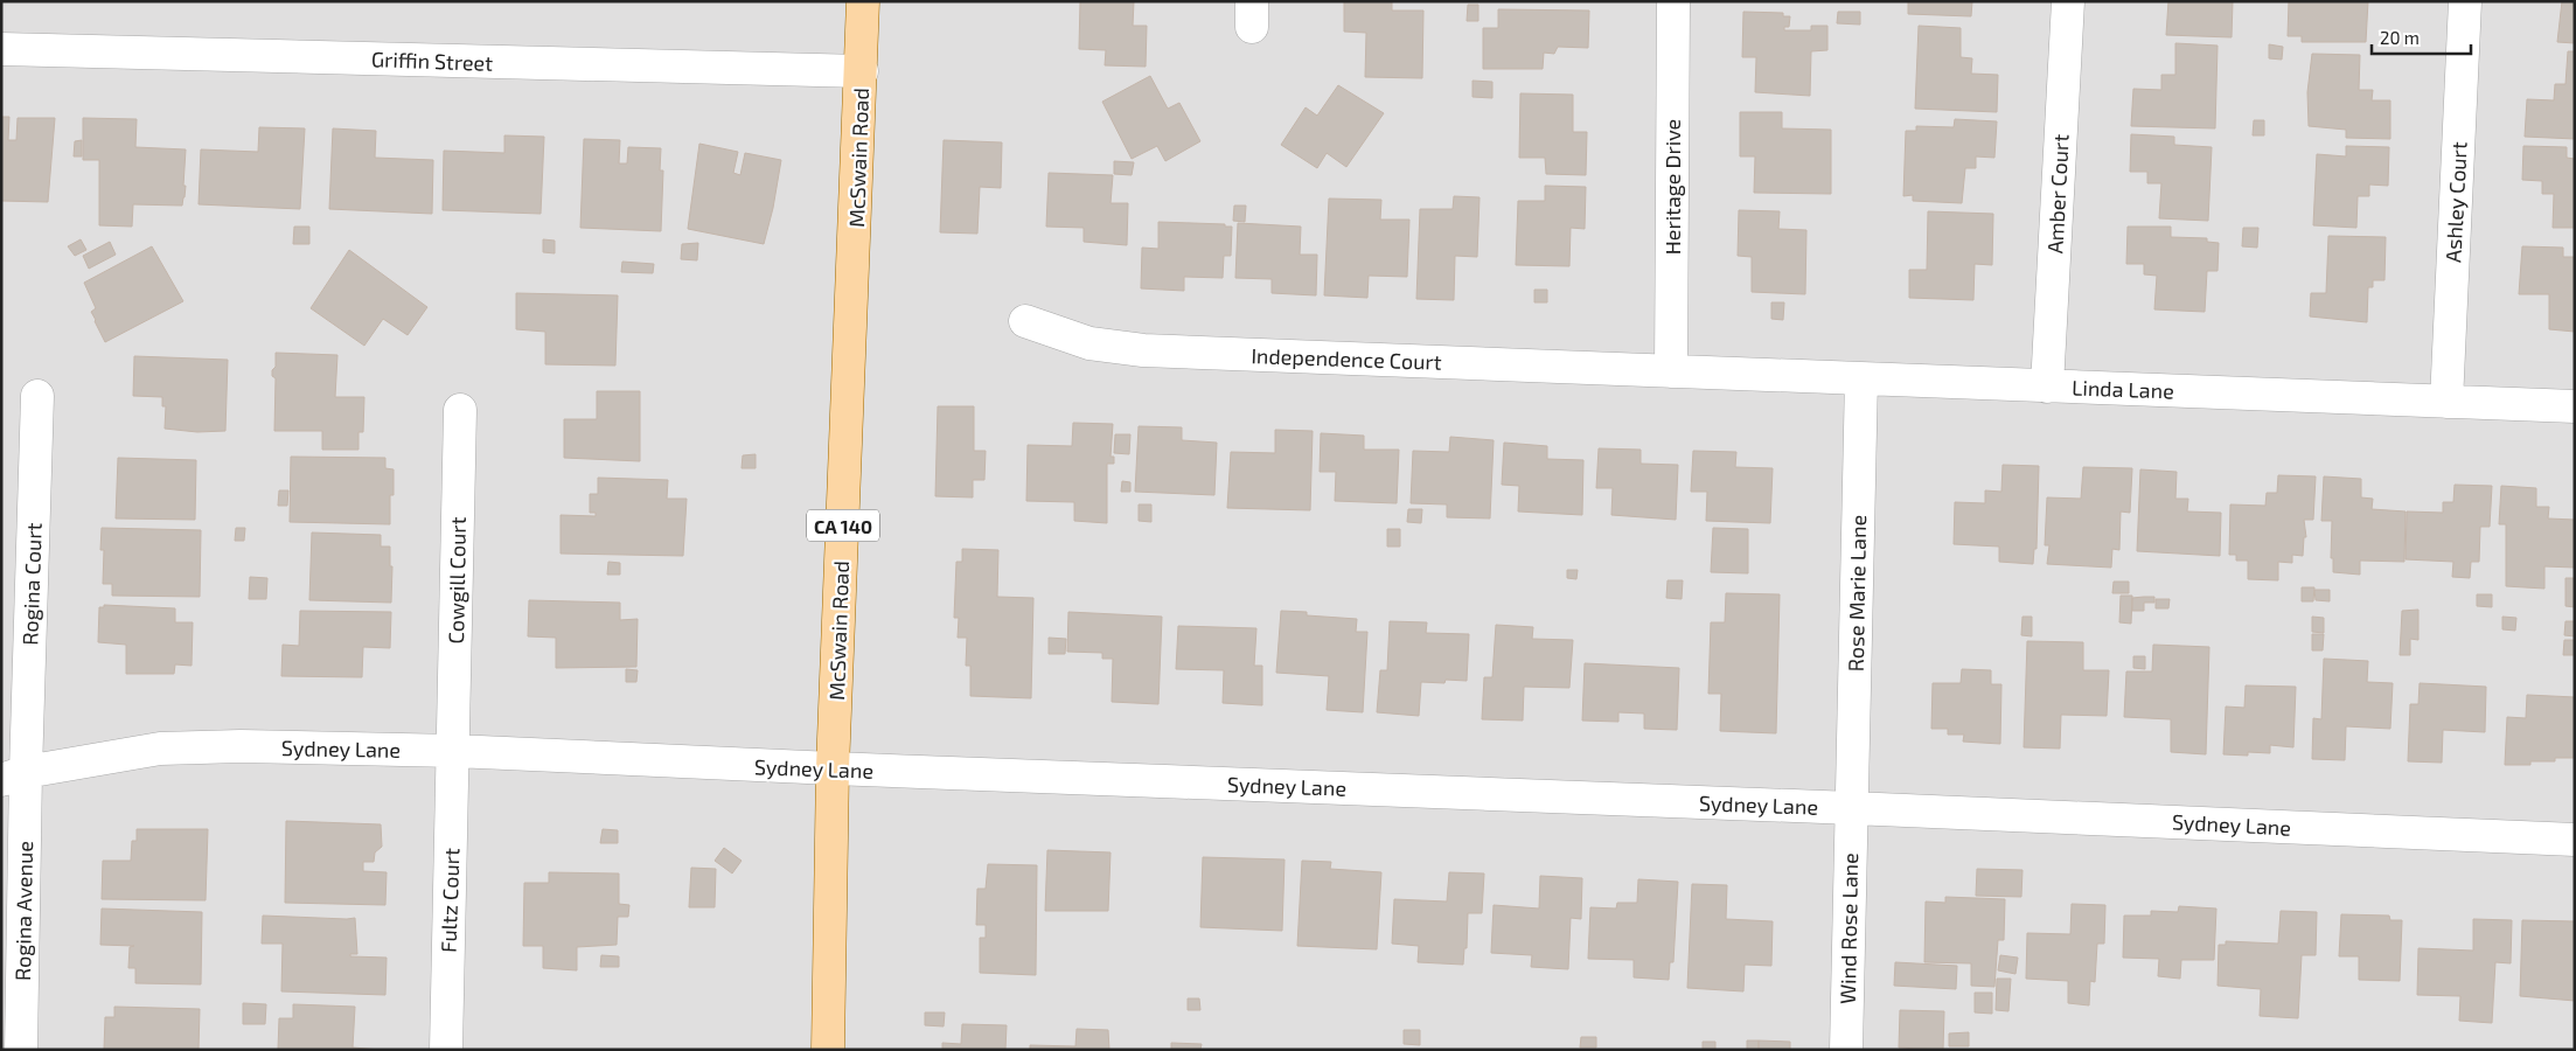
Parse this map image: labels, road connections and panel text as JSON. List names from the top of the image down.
{
  "streets": {
    "main road": ["McSwain Road", "CA 140"],
    "street": [
      "Griffin Street",
      "Heritage Drive",
      "Amber Court",
      "Ashley Court",
      "Independence Court",
      "Linda Lane",
      "Cowgill Court",
      "Rogina Court",
      "Rose Marie Lane",
      "Sydney Lane",
      "Fultz Court",
      "Rogina Avenue",
      "Wind Rose Lane"
    ]
  },
  "crossings": [
    ["Griffin Street", "McSwain Road"],
    ["McSwain Road", "Sydney Lane"],
    ["Heritage Drive", "Independence Court"],
    ["Heritage Drive", "Linda Lane"],
    ["Amber Court", "Linda Lane"],
    ["Ashley Court", "Linda Lane"],
    ["Independence Court", "Linda Lane"],
    ["Linda Lane", "Rose Marie Lane"],
    ["Cowgill Court", "Sydney Lane"],
    ["Cowgill Court", "Fultz Court"],
    ["Rogina Court", "Sydney Lane"],
    ["Rogina Court", "Rogina Avenue"],
    ["Rose Marie Lane", "Sydney Lane"],
    ["Rose Marie Lane", "Wind Rose Lane"],
    ["Sydney Lane", "Fultz Court"],
    ["Sydney Lane", "Rogina Avenue"],
    ["Sydney Lane", "Wind Rose Lane"]
  ],
  "scale_bar": "20 m"
}
